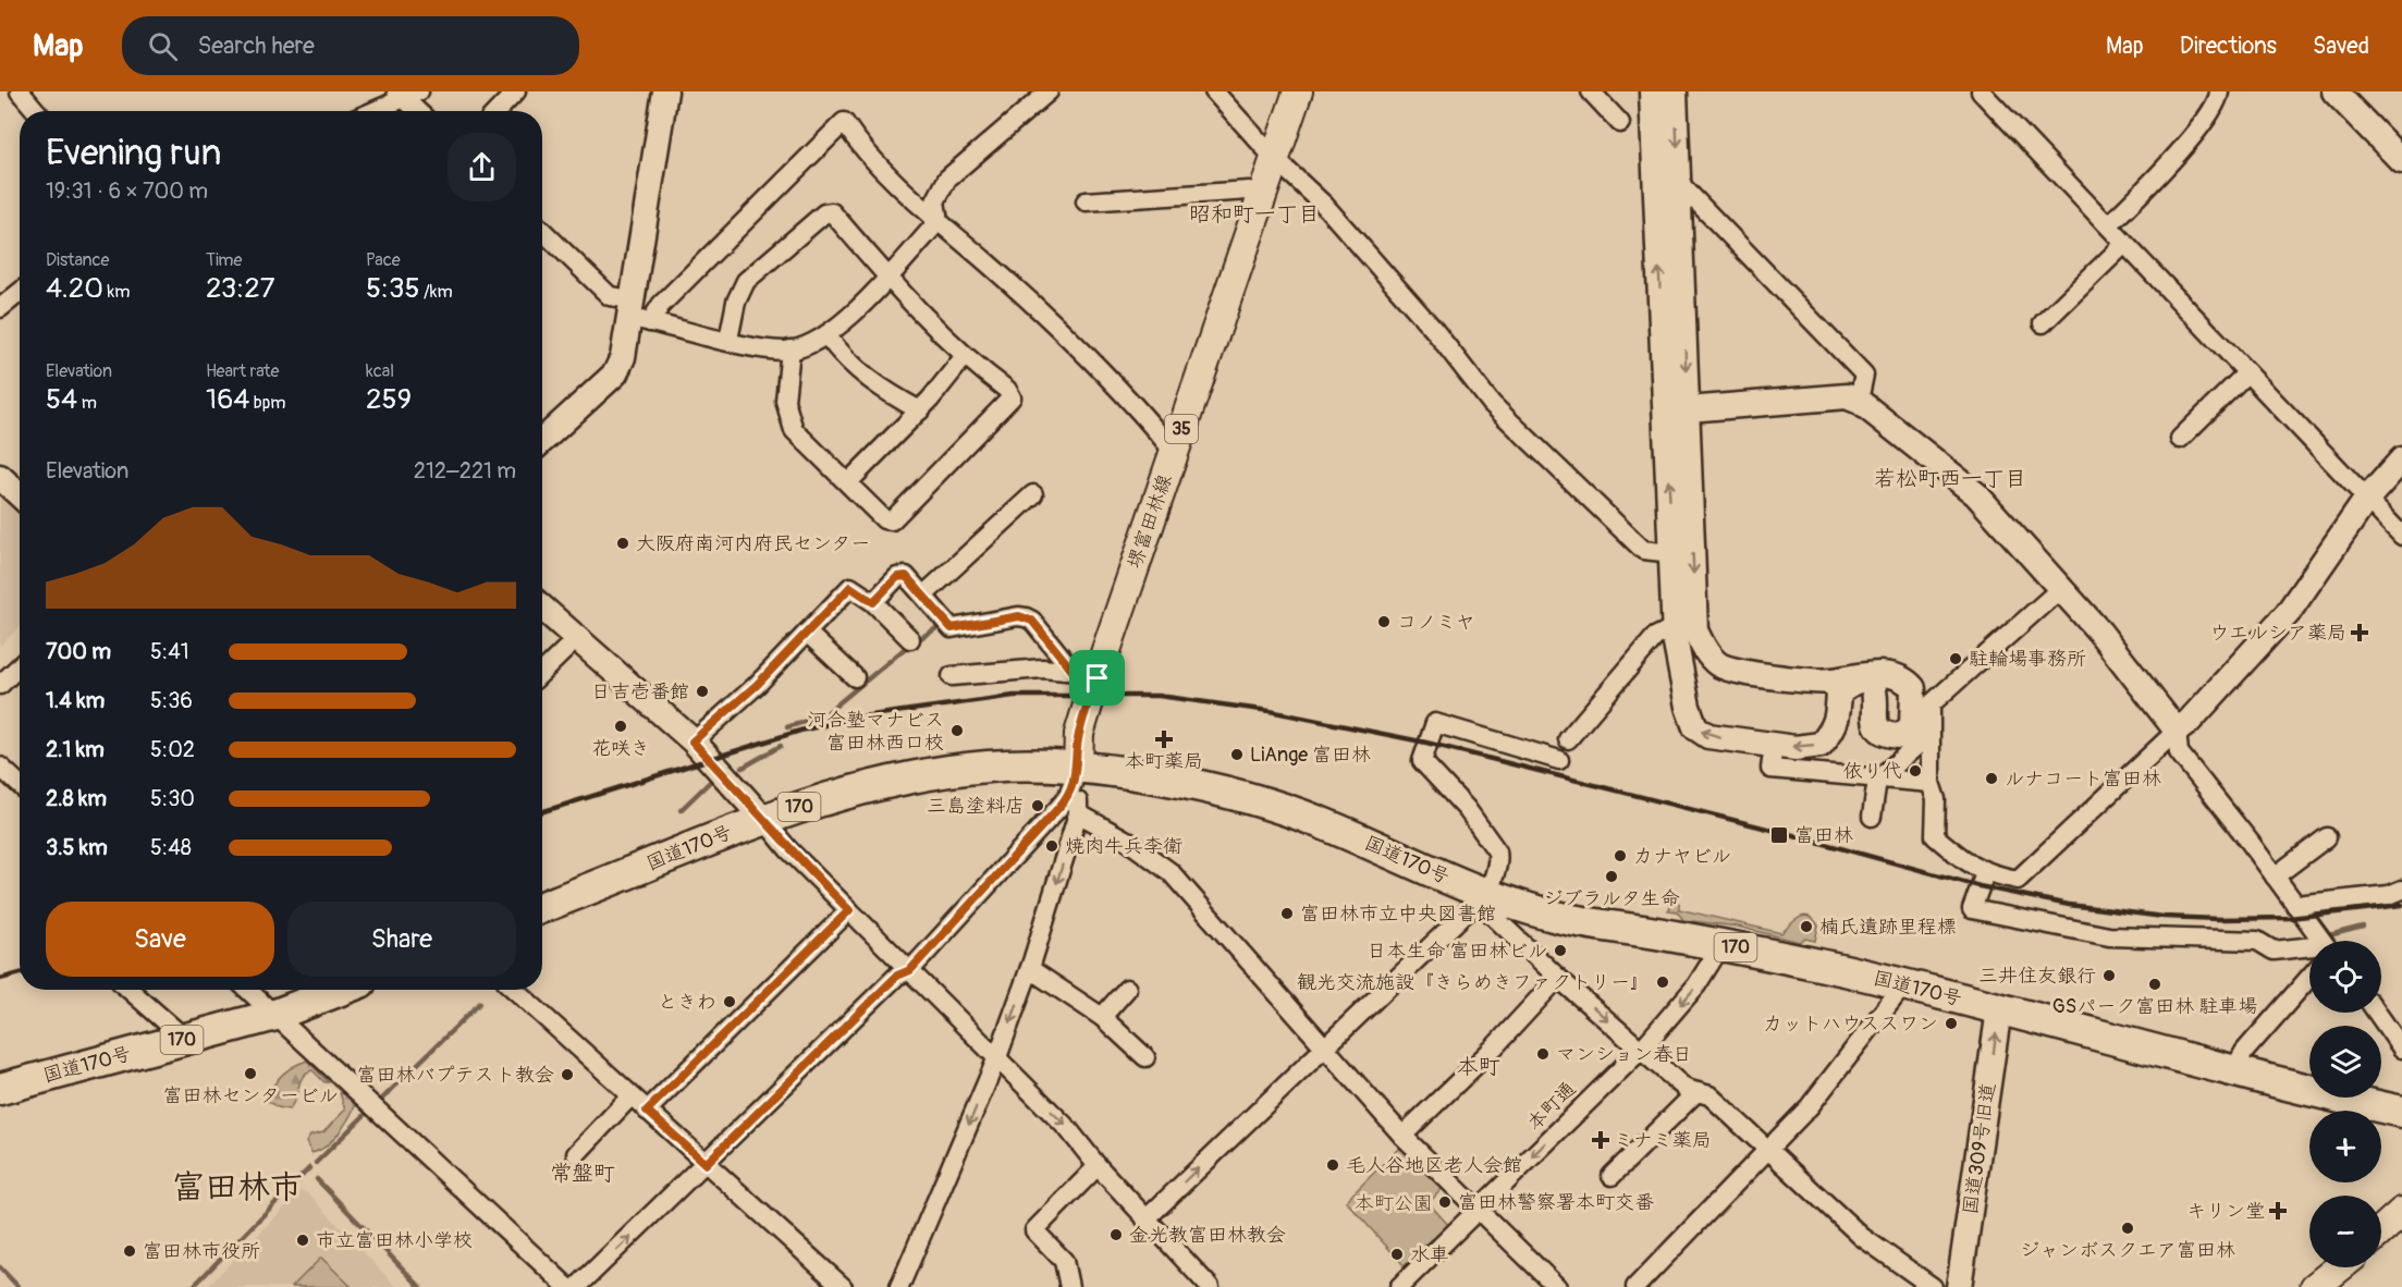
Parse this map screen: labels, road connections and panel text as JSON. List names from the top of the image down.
{
  "streets": {
    "highway": ["170", "国道170号"],
    "main road": ["35", "堺富田林線"],
    "street": ["本町通", "国道309号旧道"]
  },
  "crossings": [
    ["堺富田林線", "国道170号"],
    ["国道170号", "本町通"],
    ["国道170号", "国道309号旧道"]
  ],
  "one_way": ["国道309号旧道"],
  "districts": [
    "昭和町一丁目",
    "若松町西一丁目",
    "本町",
    "常盤町",
    "富田林市"
  ],
  "parks": ["本町公園"],
  "places": {
    "other": [
      "大阪府南河内府民センター",
      "コノミヤ",
      "駐輪場事務所",
      "日吉壱番館",
      "花咲き",
      "河合塾マナビス 富田林西口校",
      "LiAnge 富田林",
      "依り代",
      "ルナコート富田林",
      "三島塗料店",
      "焼肉牛兵李衛",
      "カナヤビル",
      "ジブラルタ生命",
      "富田林市立中央図書館",
      "楠氏遺跡里程標",
      "日本生命 富田林ビル",
      "三井住友銀行",
      "観光交流施設『きらめきファクトリー』",
      "GSパーク富田林 駐車場",
      "ときわ",
      "カットハウススワン",
      "マンション春日",
      "富田林センタービル",
      "富田林バプテスト教会",
      "毛人谷地区老人会館",
      "富田林警察署本町交番",
      "ジャンボスクエア富田林",
      "金光教富田林教会",
      "市立富田林小学校",
      "富田林市役所",
      "水車"
    ],
    "health": [
      "ウエルシア薬局",
      "本町薬局",
      "ミナミ薬局",
      "キリン堂"
    ],
    "transit": ["富田林"]
  },
  "page": {
    "header": "Map",
    "search": "Search here",
    "nav": ["Map", "Directions", "Saved"],
    "heading": ["Evening run", "19:31 · 6 × 700 m"],
    "stats": [
      ["Distance", "4.20 km"],
      ["Time", "23:27"],
      ["Pace", "5:35 /km"],
      ["Elevation", "54 m"],
      ["Heart rate", "164 bpm"],
      ["kcal", "259"]
    ],
    "chart": ["Elevation", "212–221 m"],
    "list": [
      {
        "name": "700 m",
        "note": "5:41"
      },
      {
        "name": "1.4 km",
        "note": "5:36"
      },
      {
        "name": "2.1 km",
        "note": "5:02"
      },
      {
        "name": "2.8 km",
        "note": "5:30"
      },
      {
        "name": "3.5 km",
        "note": "5:48"
      }
    ],
    "buttons": ["Save", "Share"],
    "map_buttons": ["+", "−"]
  }
}
